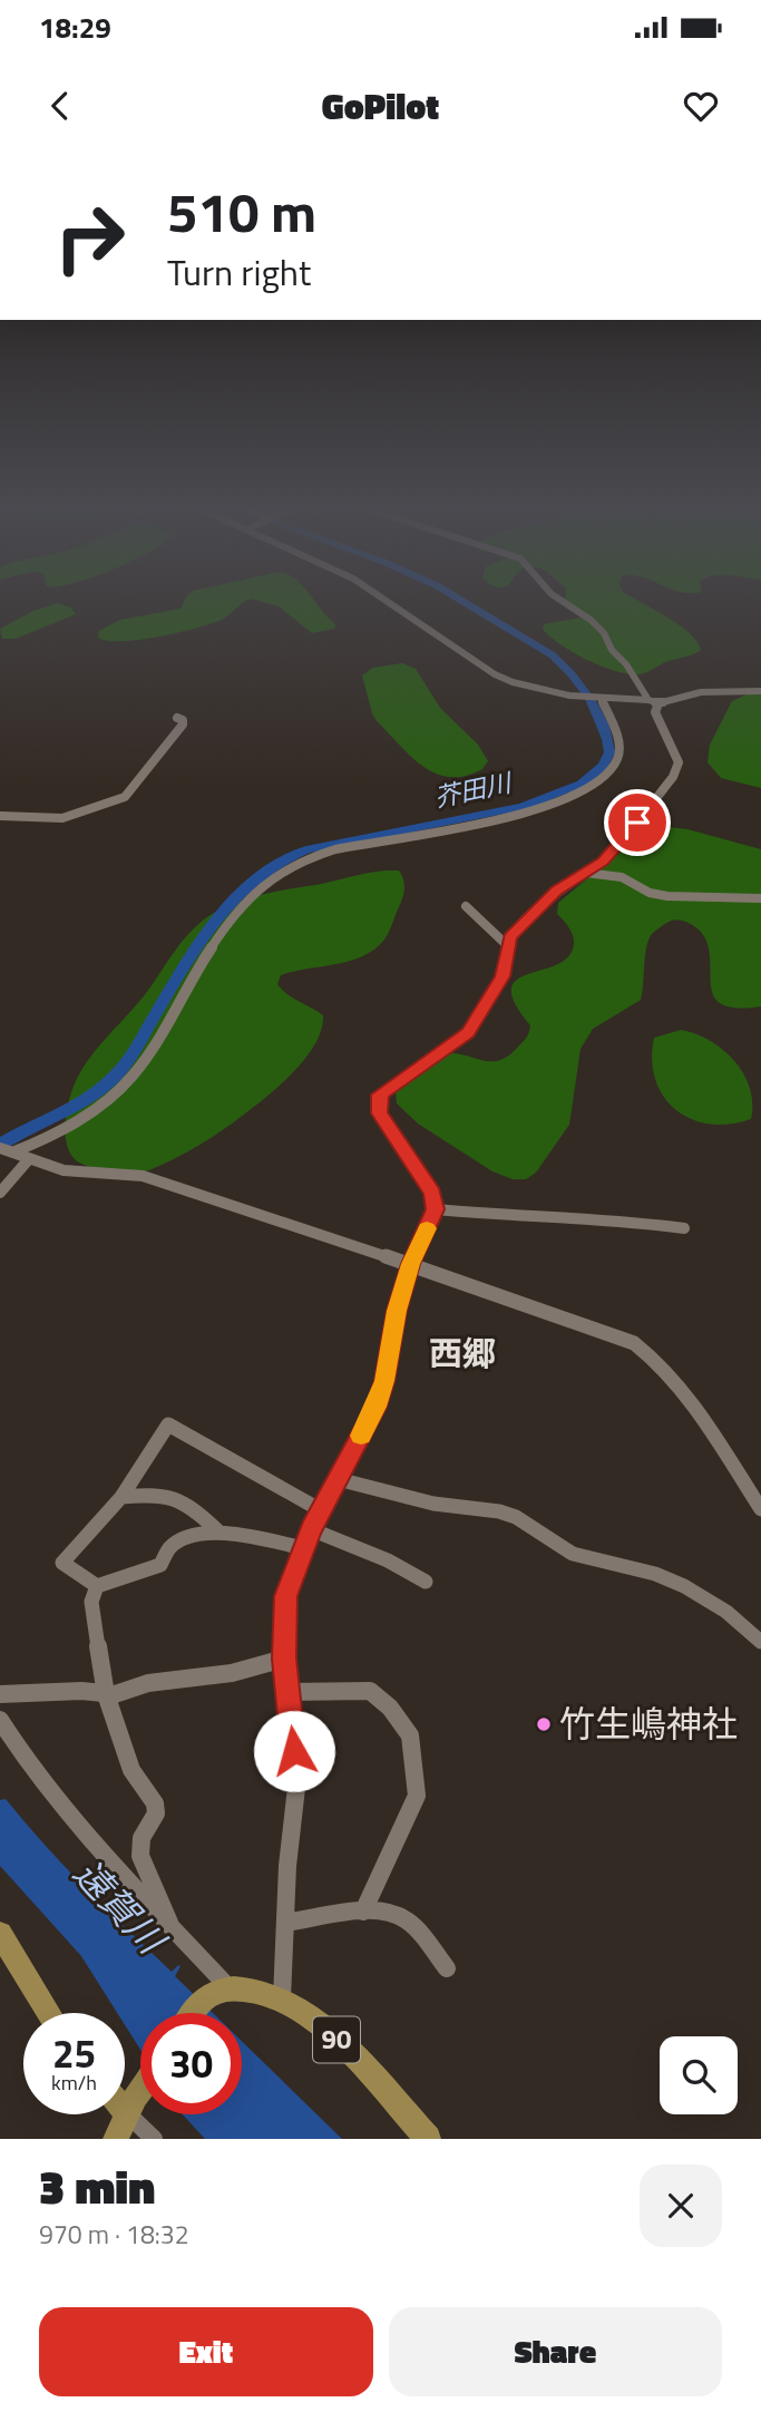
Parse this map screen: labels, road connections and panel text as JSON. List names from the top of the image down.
{
  "streets": {
    "main road": ["90"]
  },
  "districts": ["西郷"],
  "water": ["芥田川", "遠賀川"],
  "places": ["竹生嶋神社"],
  "page": {
    "status": "18:29",
    "header": "GoPilot",
    "turn": ["510 m", "Turn right"],
    "speed": "25 km/h",
    "limit": "30",
    "heading": ["3 min", "970 m · 18:32"],
    "buttons": ["Exit", "Share"]
  }
}
